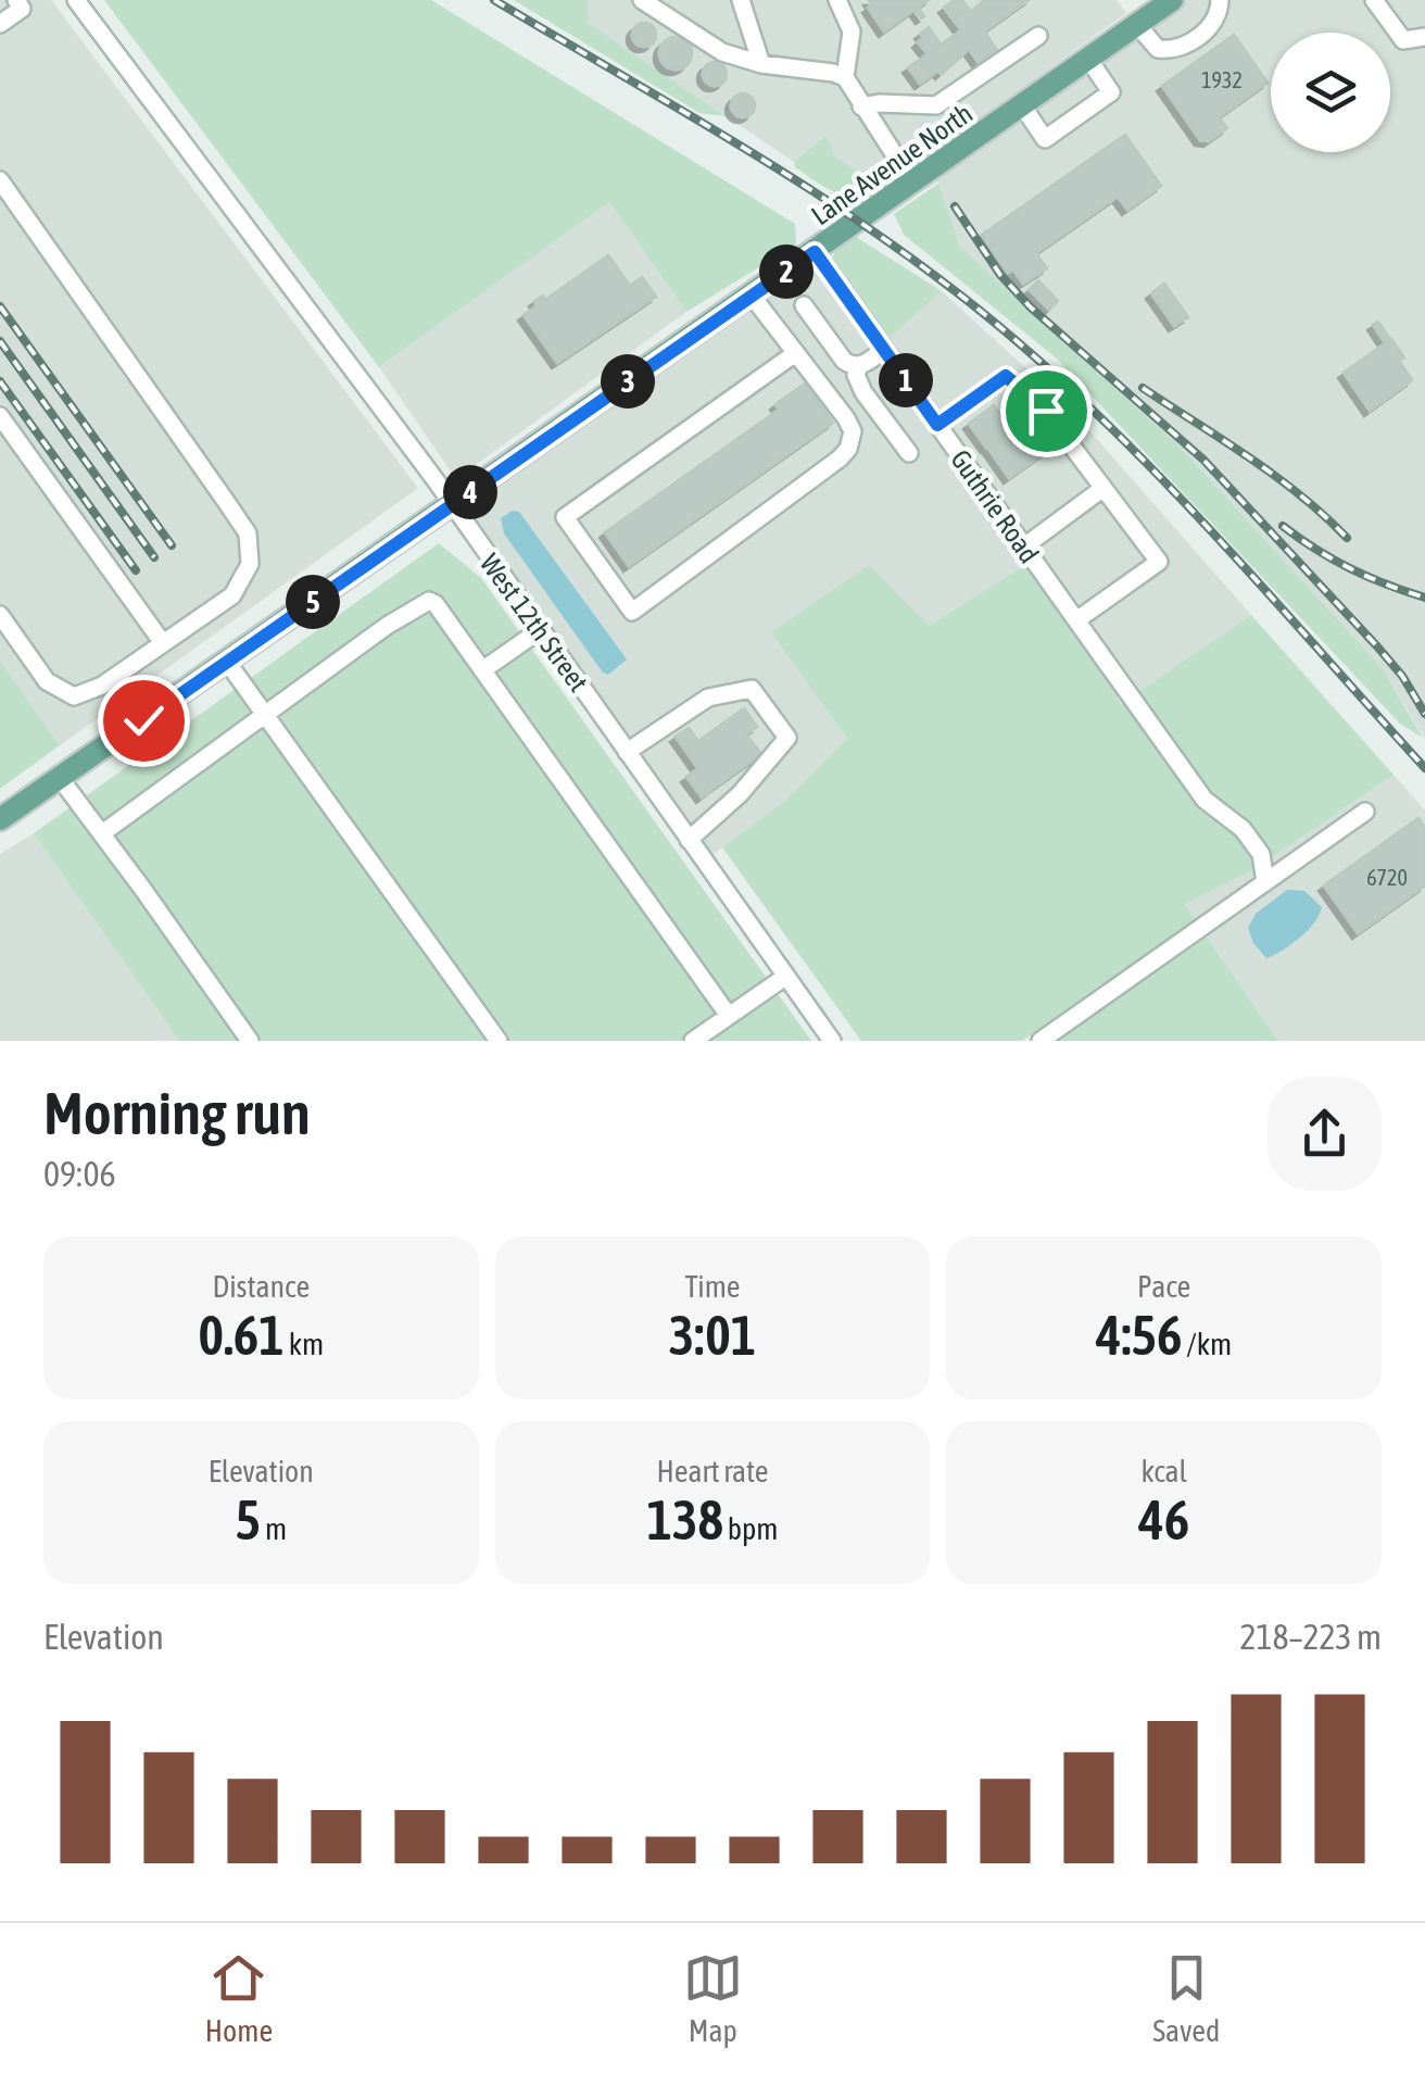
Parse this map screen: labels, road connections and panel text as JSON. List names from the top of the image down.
{
  "streets": {
    "main road": ["Lane Avenue North"],
    "street": ["Guthrie Road", "West 12th Street"]
  },
  "crossings": [
    ["Lane Avenue North", "Guthrie Road"],
    ["Lane Avenue North", "West 12th Street"]
  ],
  "house_numbers": ["1932", "6720"],
  "page": {
    "pins": [
      "2",
      "1",
      "3",
      "4",
      "5"
    ],
    "heading": ["Morning run", "09:06"],
    "stats": [
      ["Distance", "0.61 km"],
      ["Time", "3:01"],
      ["Pace", "4:56 /km"],
      ["Elevation", "5 m"],
      ["Heart rate", "138 bpm"],
      ["kcal", "46"]
    ],
    "chart": ["Elevation", "218–223 m"],
    "tabs": ["Home", "Map", "Saved"]
  }
}
